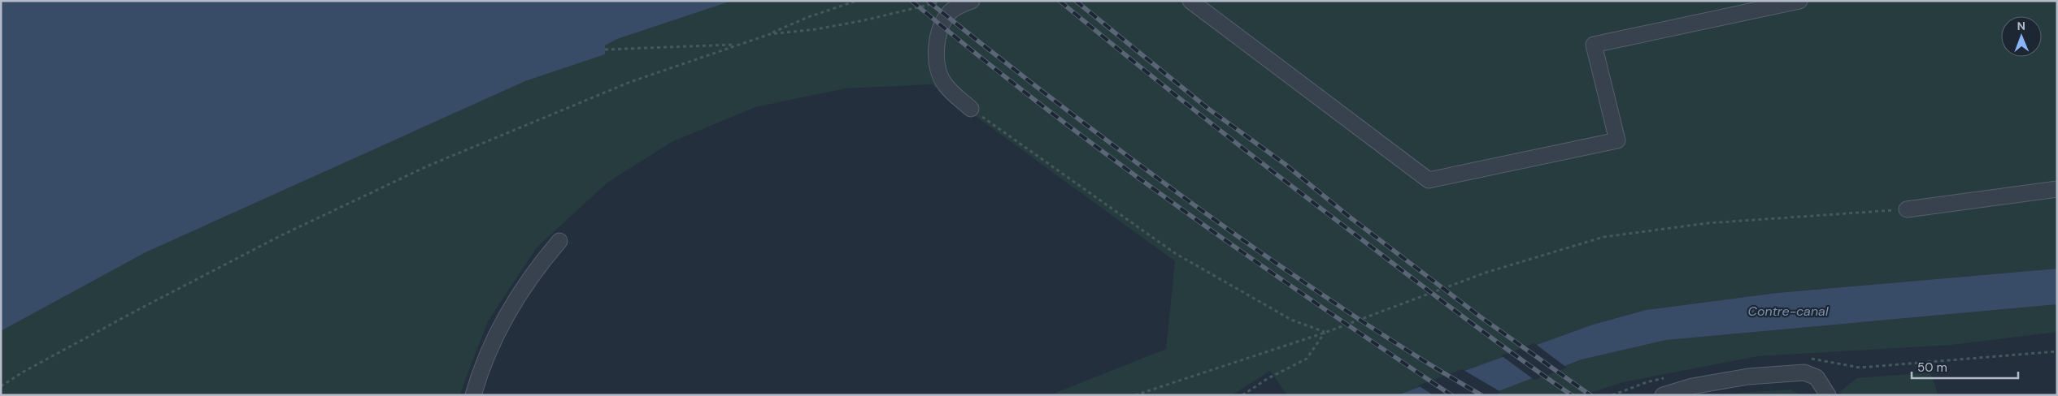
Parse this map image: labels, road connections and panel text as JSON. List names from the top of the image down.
{
  "water": ["Contre-canal"],
  "scale_bar": "50 m",
  "north": "top"
}
